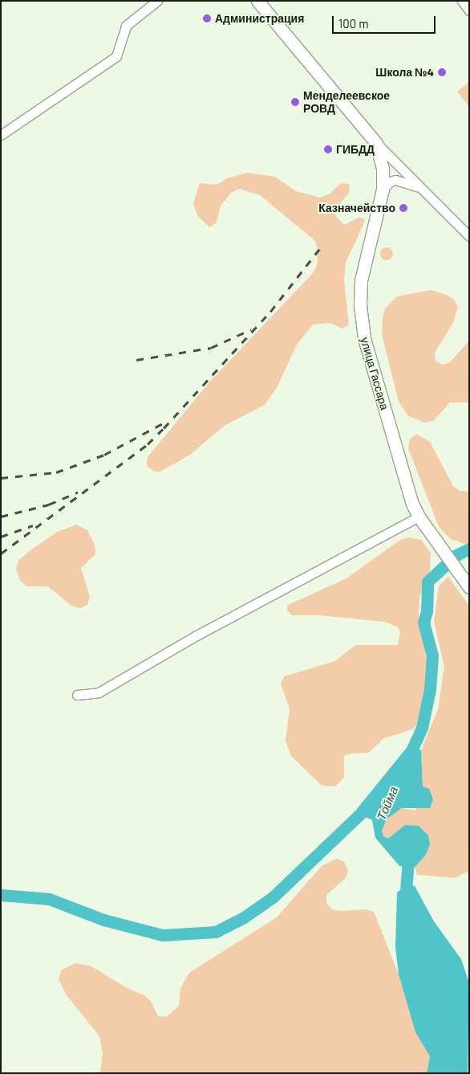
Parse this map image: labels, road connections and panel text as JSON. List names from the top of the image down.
{
  "streets": {
    "main road": ["улица Гассара"]
  },
  "water": ["Тойма"],
  "places": [
    "Администрация",
    "Школа №4",
    "Менделеевское РОВД",
    "ГИБДД",
    "Казначейство"
  ],
  "scale_bar": "100 m"
}
